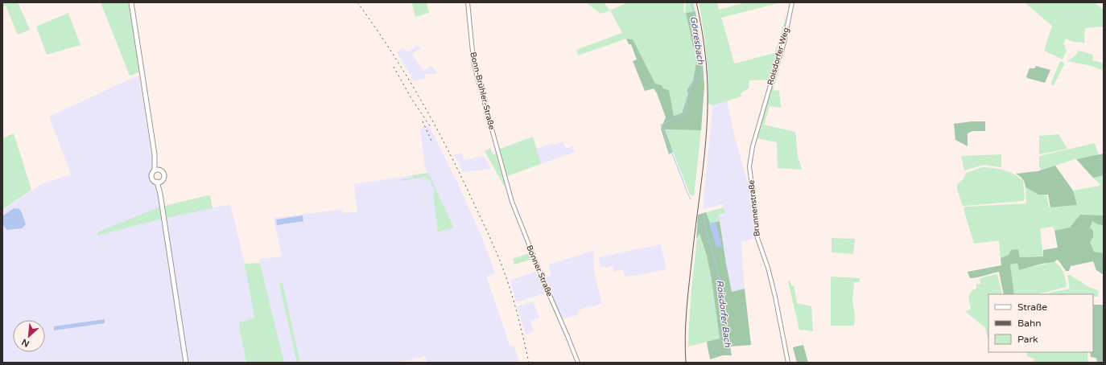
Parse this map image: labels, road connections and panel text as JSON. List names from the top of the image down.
{
  "streets": {
    "street": [
      "Roisdorfer Weg",
      "Bonn-Brühler-Straße",
      "Brunnenstraße",
      "Bonner Straße"
    ]
  },
  "crossings": [
    ["Roisdorfer Weg", "Brunnenstraße"],
    ["Bonn-Brühler-Straße", "Bonner Straße"]
  ],
  "water": ["Görresbach", "Roisdorfer Bach"],
  "legend": ["Straße", "Bahn", "Park"],
  "north": "bottom left"
}
